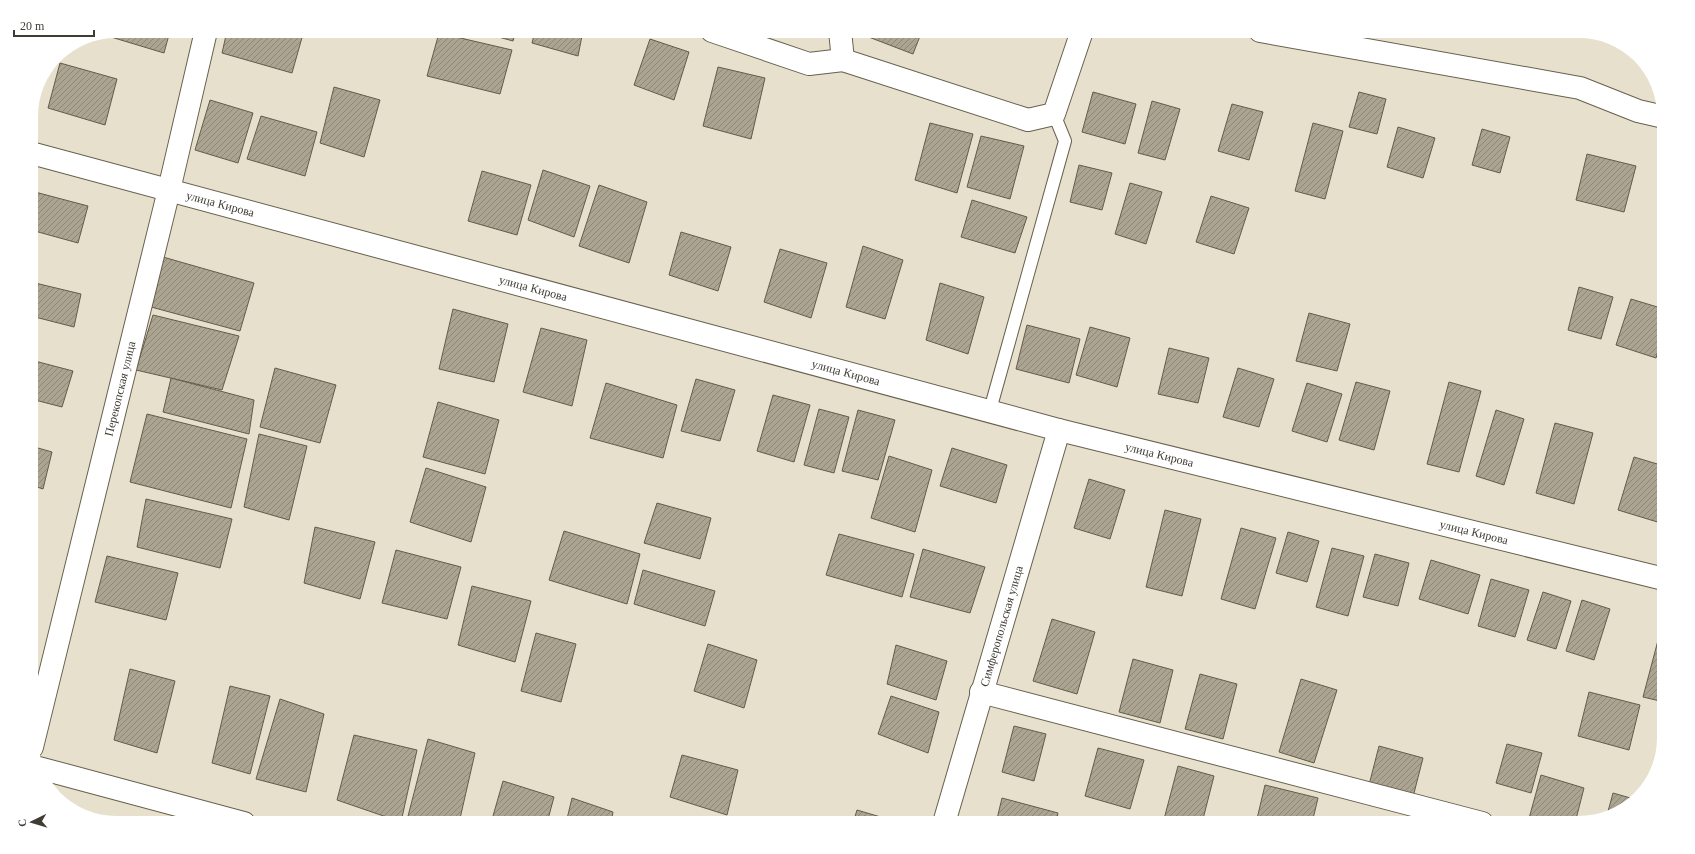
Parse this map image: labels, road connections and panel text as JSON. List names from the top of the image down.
{
  "streets": {
    "street": ["улица Кирова", "Перекопская улица", "Симферопольская улица"]
  },
  "crossings": [
    ["улица Кирова", "Перекопская улица"],
    ["улица Кирова", "Симферопольская улица"]
  ],
  "scale_bar": "20 m",
  "north": "left"
}
